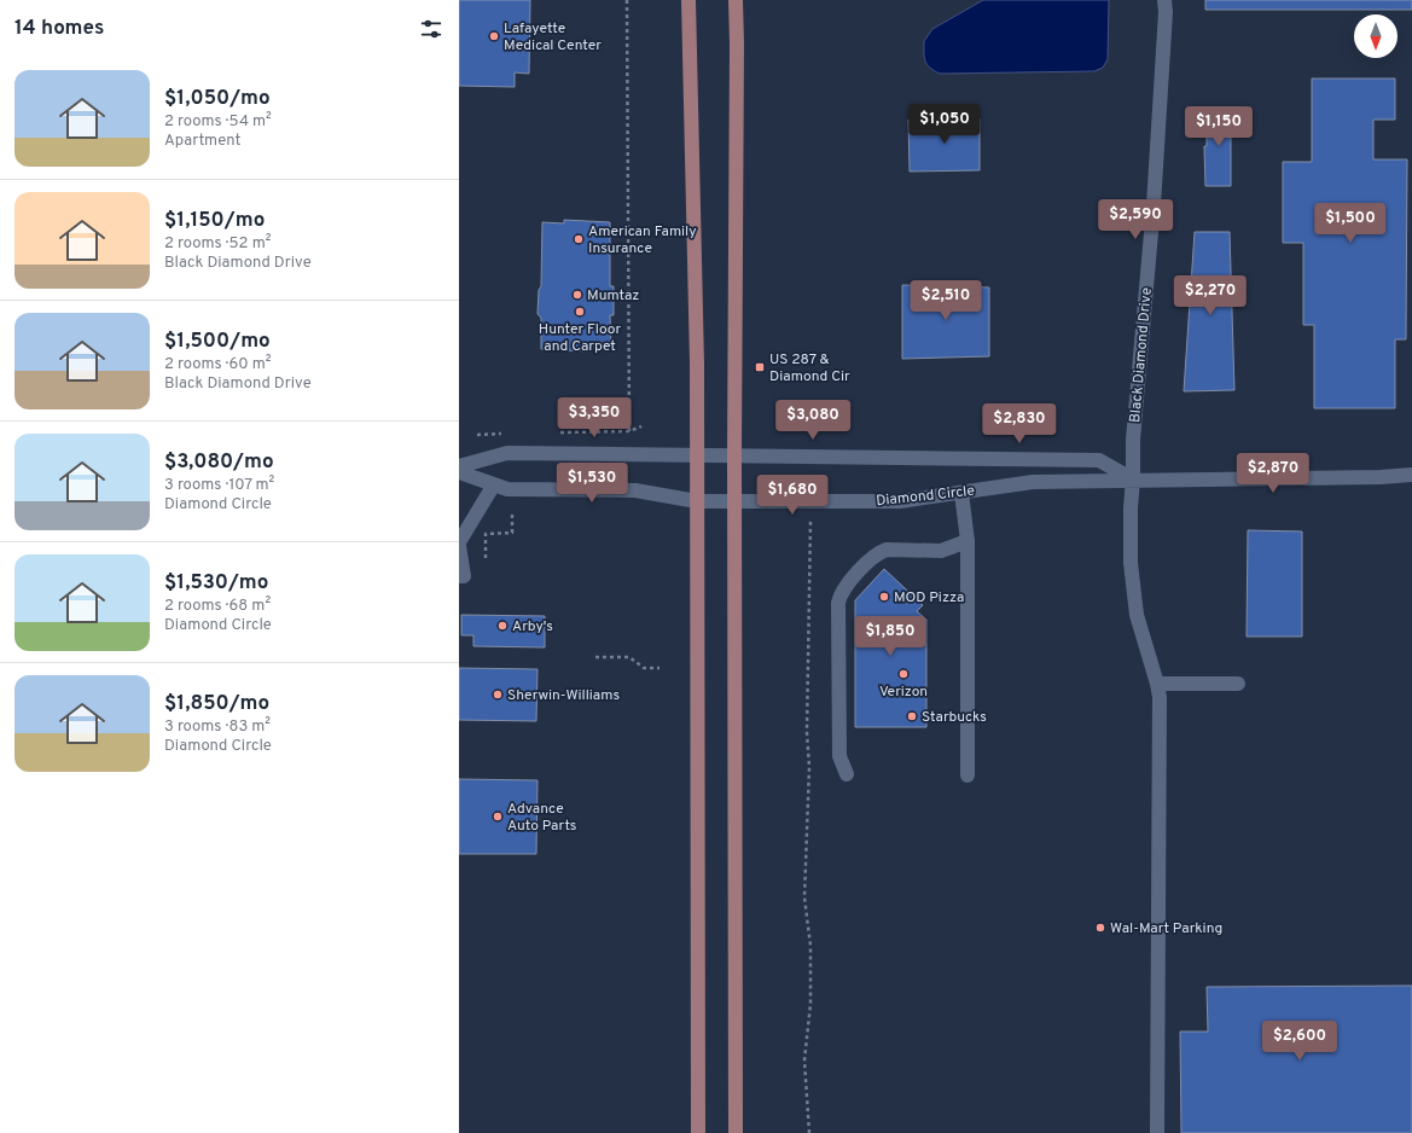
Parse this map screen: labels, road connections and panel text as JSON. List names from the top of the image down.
{
  "streets": {
    "street": ["Black Diamond Drive", "Diamond Circle"]
  },
  "crossings": [
    ["Black Diamond Drive", "Diamond Circle"]
  ],
  "places": {
    "other": [
      "Lafayette Medical Center",
      "American Family Insurance",
      "Mumtaz",
      "Hunter Floor and Carpet",
      "MOD Pizza",
      "Arby's",
      "Verizon",
      "Sherwin-Williams",
      "Starbucks",
      "Advance Auto Parts",
      "Wal-Mart Parking"
    ],
    "transit": ["US 287 & Diamond Cir"]
  },
  "north": "bottom",
  "page": {
    "heading": "14 homes",
    "list": [
      {
        "name": "$1,050/mo",
        "note": "2 rooms · 54 m² · Apartment"
      },
      {
        "name": "$1,150/mo",
        "note": "2 rooms · 52 m² · Black Diamond Drive"
      },
      {
        "name": "$1,500/mo",
        "note": "2 rooms · 60 m² · Black Diamond Drive"
      },
      {
        "name": "$3,080/mo",
        "note": "3 rooms · 107 m² · Diamond Circle"
      },
      {
        "name": "$1,530/mo",
        "note": "2 rooms · 68 m² · Diamond Circle"
      },
      {
        "name": "$1,850/mo",
        "note": "3 rooms · 83 m² · Diamond Circle"
      }
    ],
    "price": [
      "$1,050",
      "$1,150",
      "$2,590",
      "$1,500",
      "$2,270",
      "$2,510",
      "$3,350",
      "$3,080",
      "$2,830",
      "$2,870",
      "$1,530",
      "$1,680",
      "$1,850",
      "$2,600"
    ]
  }
}
